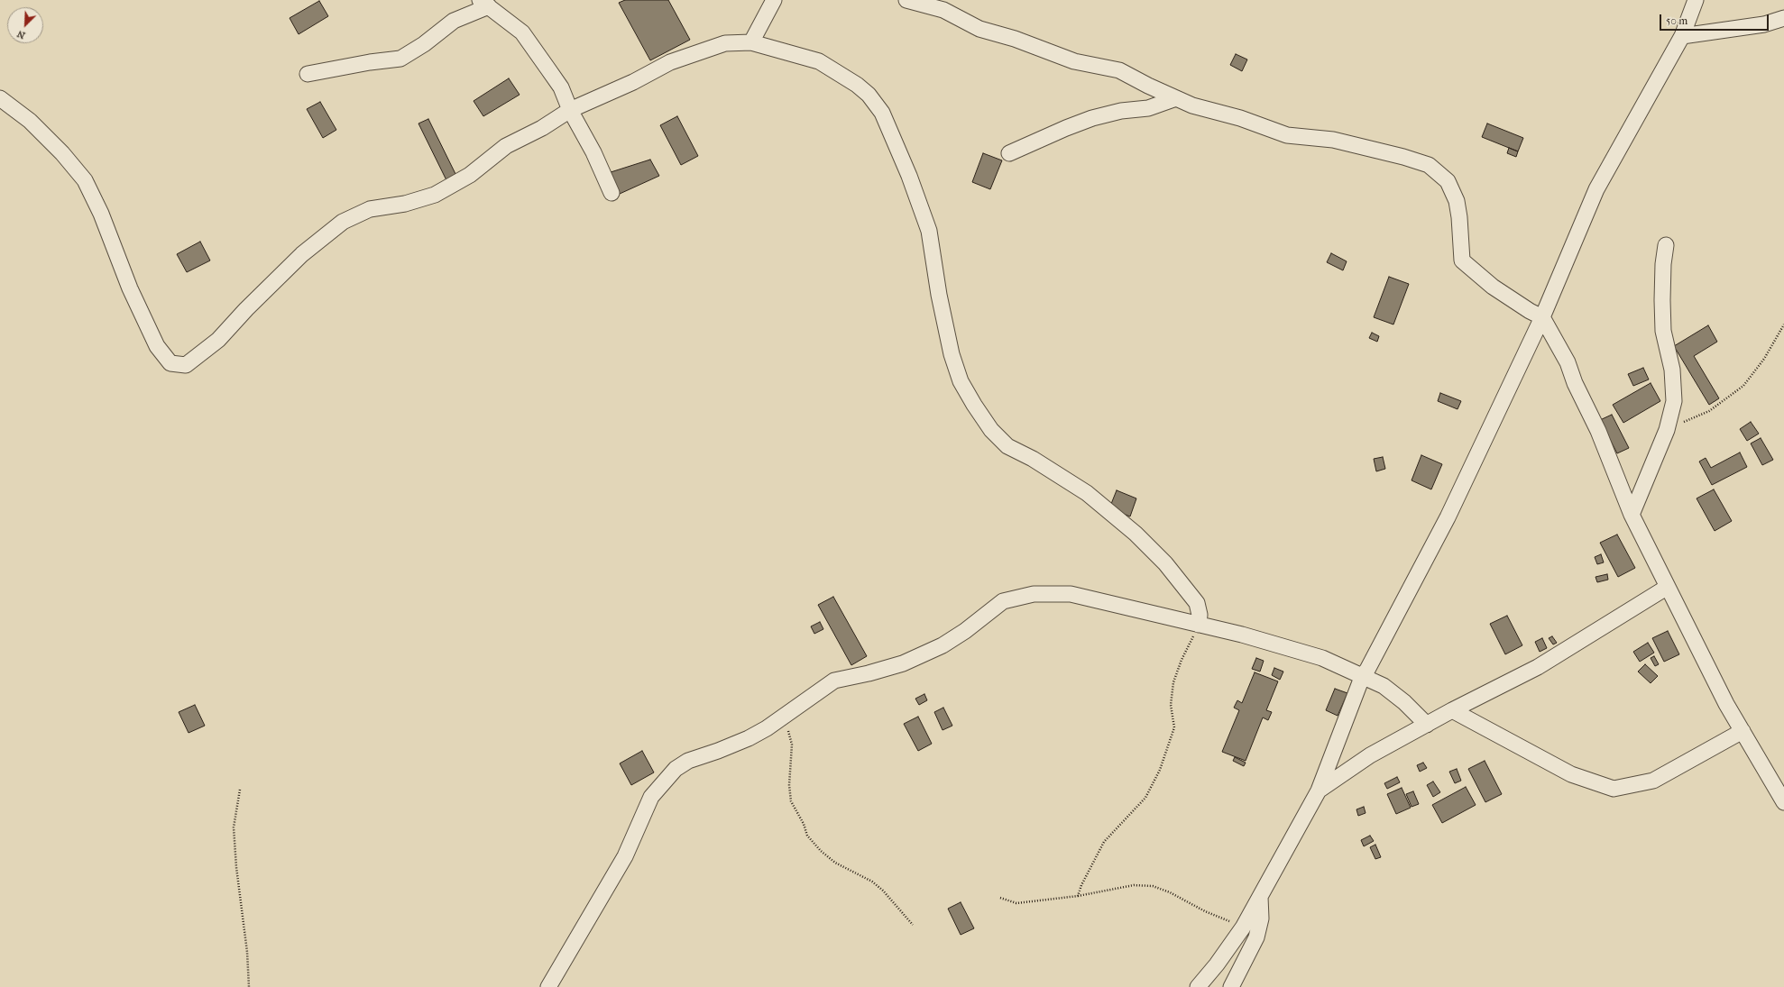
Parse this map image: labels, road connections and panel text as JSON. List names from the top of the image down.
{
  "scale_bar": "50 m",
  "north": "bottom left"
}
